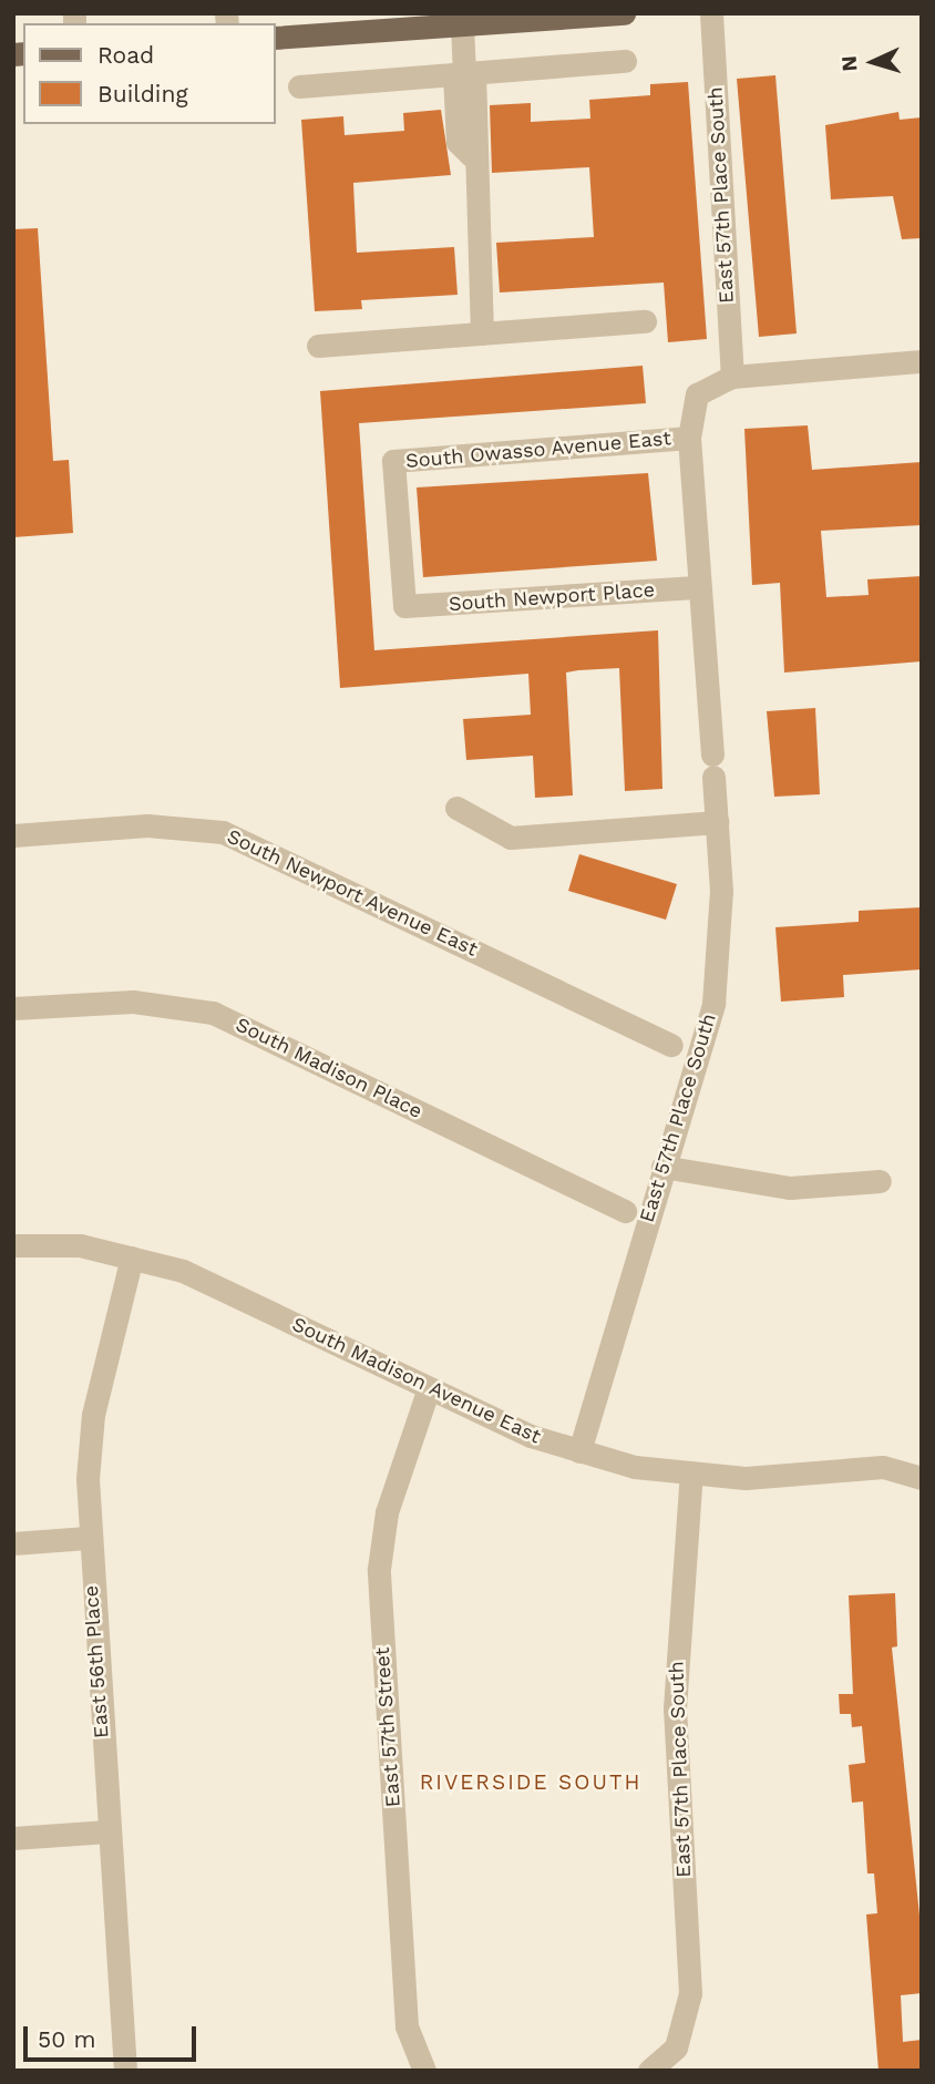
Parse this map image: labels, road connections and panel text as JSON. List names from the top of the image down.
{
  "streets": {
    "street": [
      "East 57th Place South",
      "South Owasso Avenue East",
      "South Newport Place",
      "South Newport Avenue East",
      "South Madison Place",
      "South Madison Avenue East",
      "East 56th Place",
      "East 57th Street"
    ]
  },
  "crossings": [
    ["East 57th Place South", "South Owasso Avenue East"],
    ["East 57th Place South", "South Newport Place"],
    ["East 57th Place South", "South Madison Avenue East"],
    ["South Owasso Avenue East", "South Newport Place"],
    ["South Madison Avenue East", "East 56th Place"],
    ["South Madison Avenue East", "East 57th Street"]
  ],
  "districts": ["RIVERSIDE SOUTH"],
  "legend": ["Road", "Building"],
  "scale_bar": "50 m",
  "north": "left"
}
